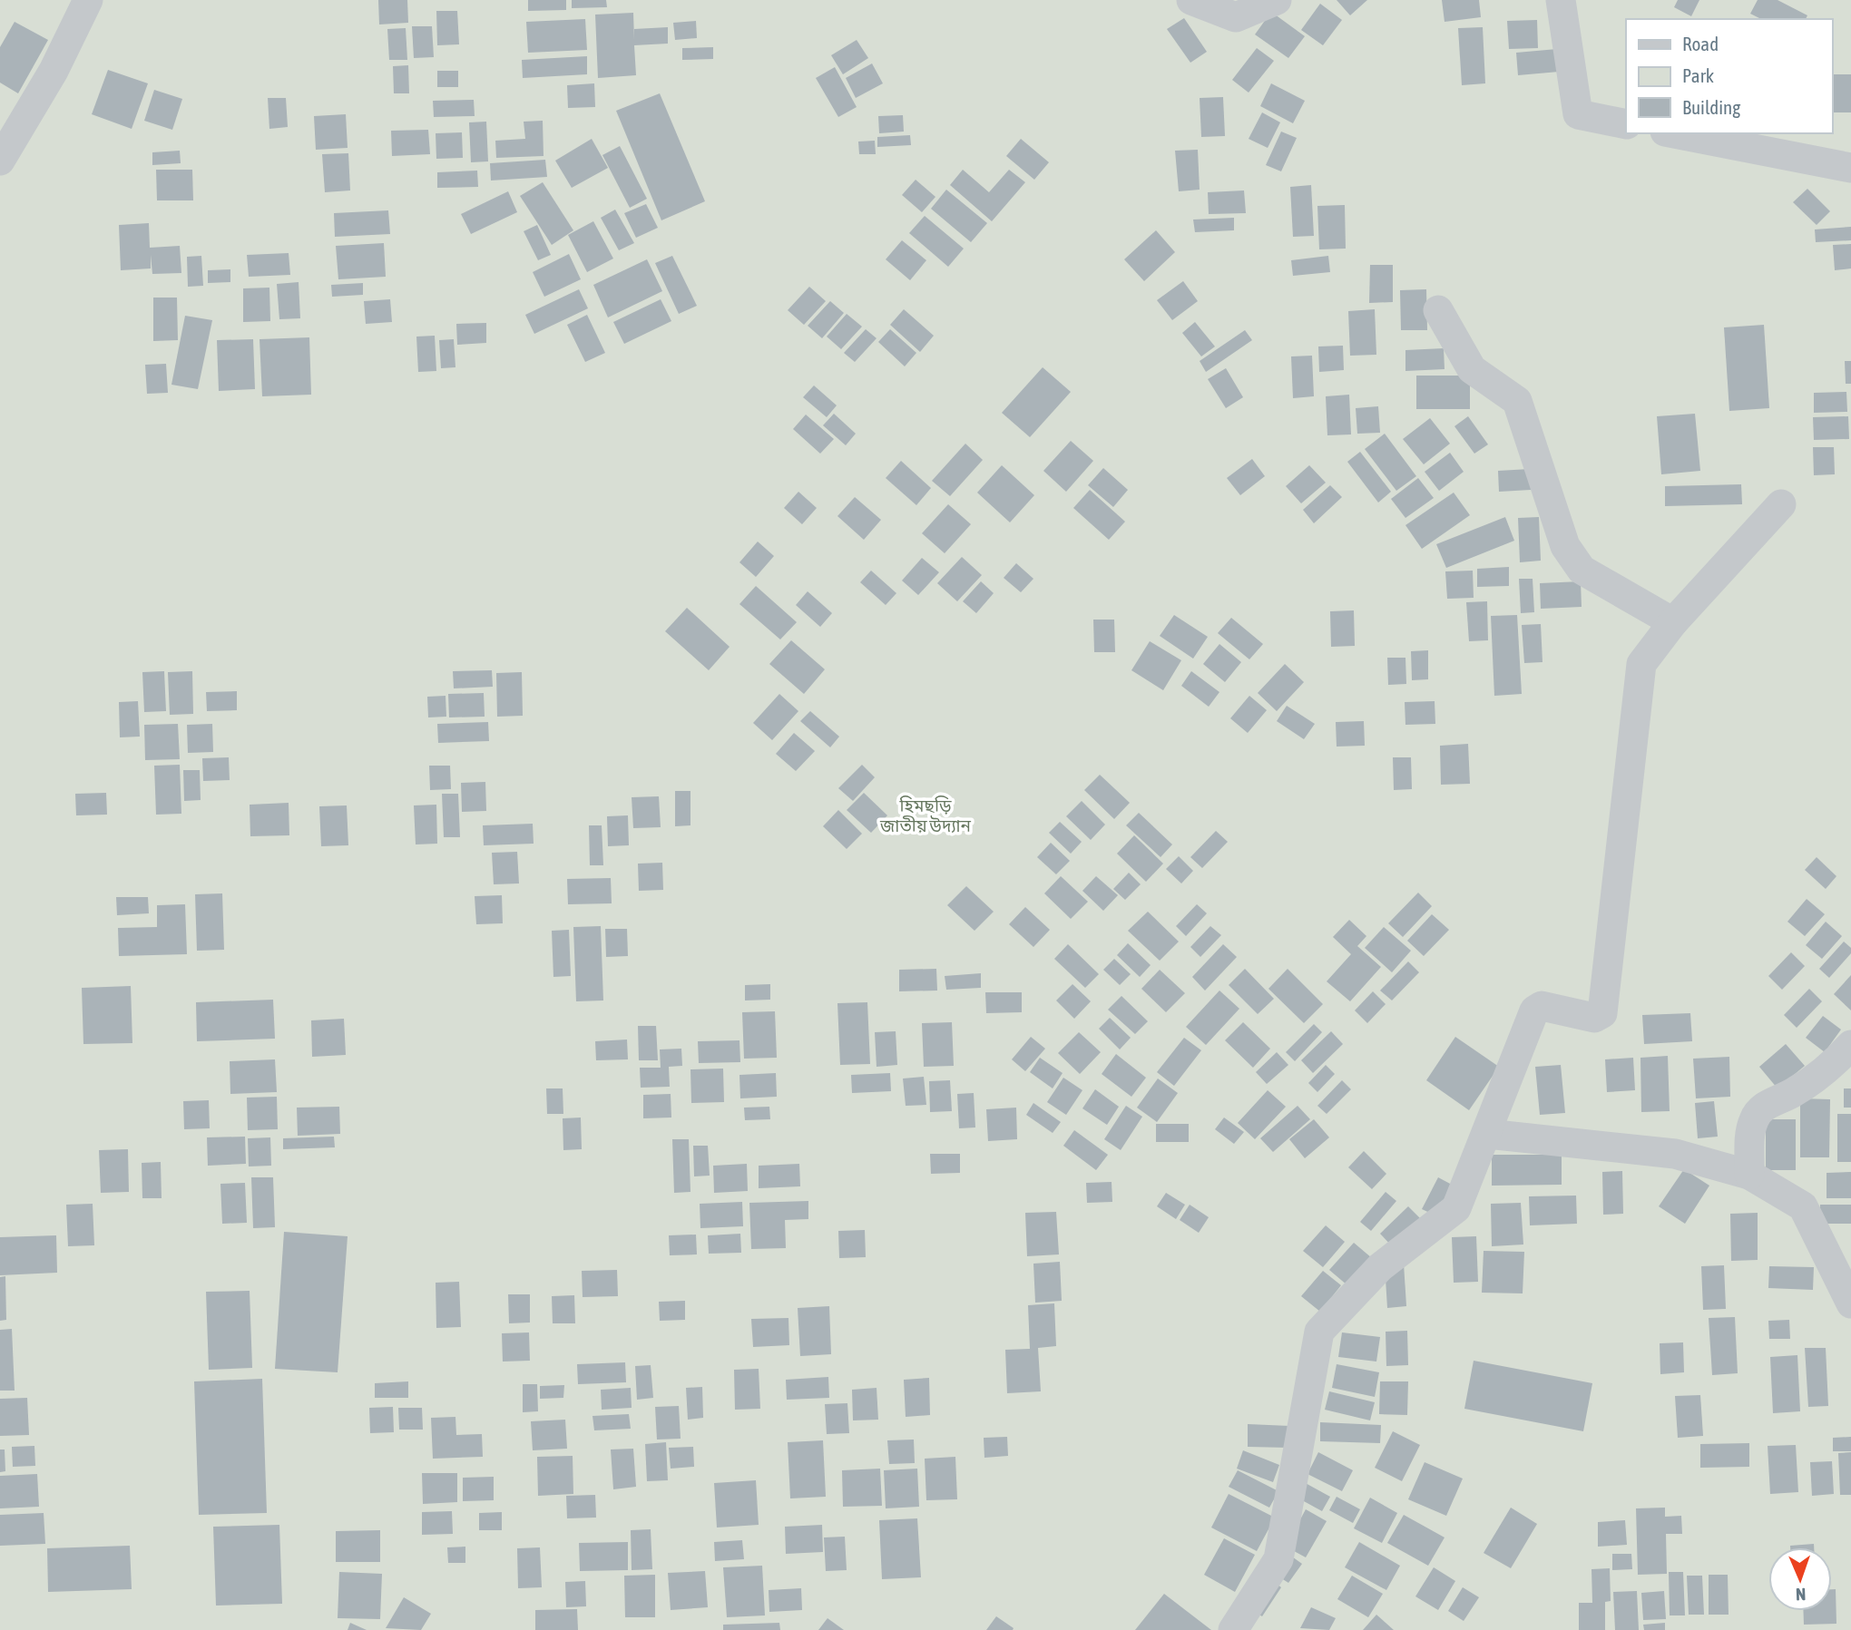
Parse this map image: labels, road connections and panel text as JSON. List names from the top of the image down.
{
  "parks": ["হিমছড়ি জাতীয় উদ্যান"],
  "legend": ["Road", "Park", "Building"],
  "north": "bottom"
}
